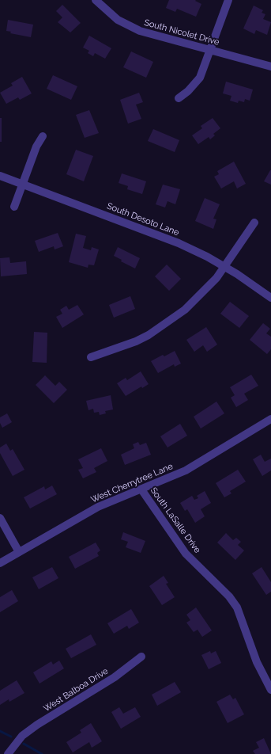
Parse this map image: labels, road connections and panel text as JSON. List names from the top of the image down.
{
  "streets": {
    "street": [
      "South Nicolet Drive",
      "South Desoto Lane",
      "West Cherrytree Lane",
      "South LaSalle Drive",
      "West Balboa Drive"
    ]
  },
  "crossings": [
    ["West Cherrytree Lane", "South LaSalle Drive"]
  ]
}
